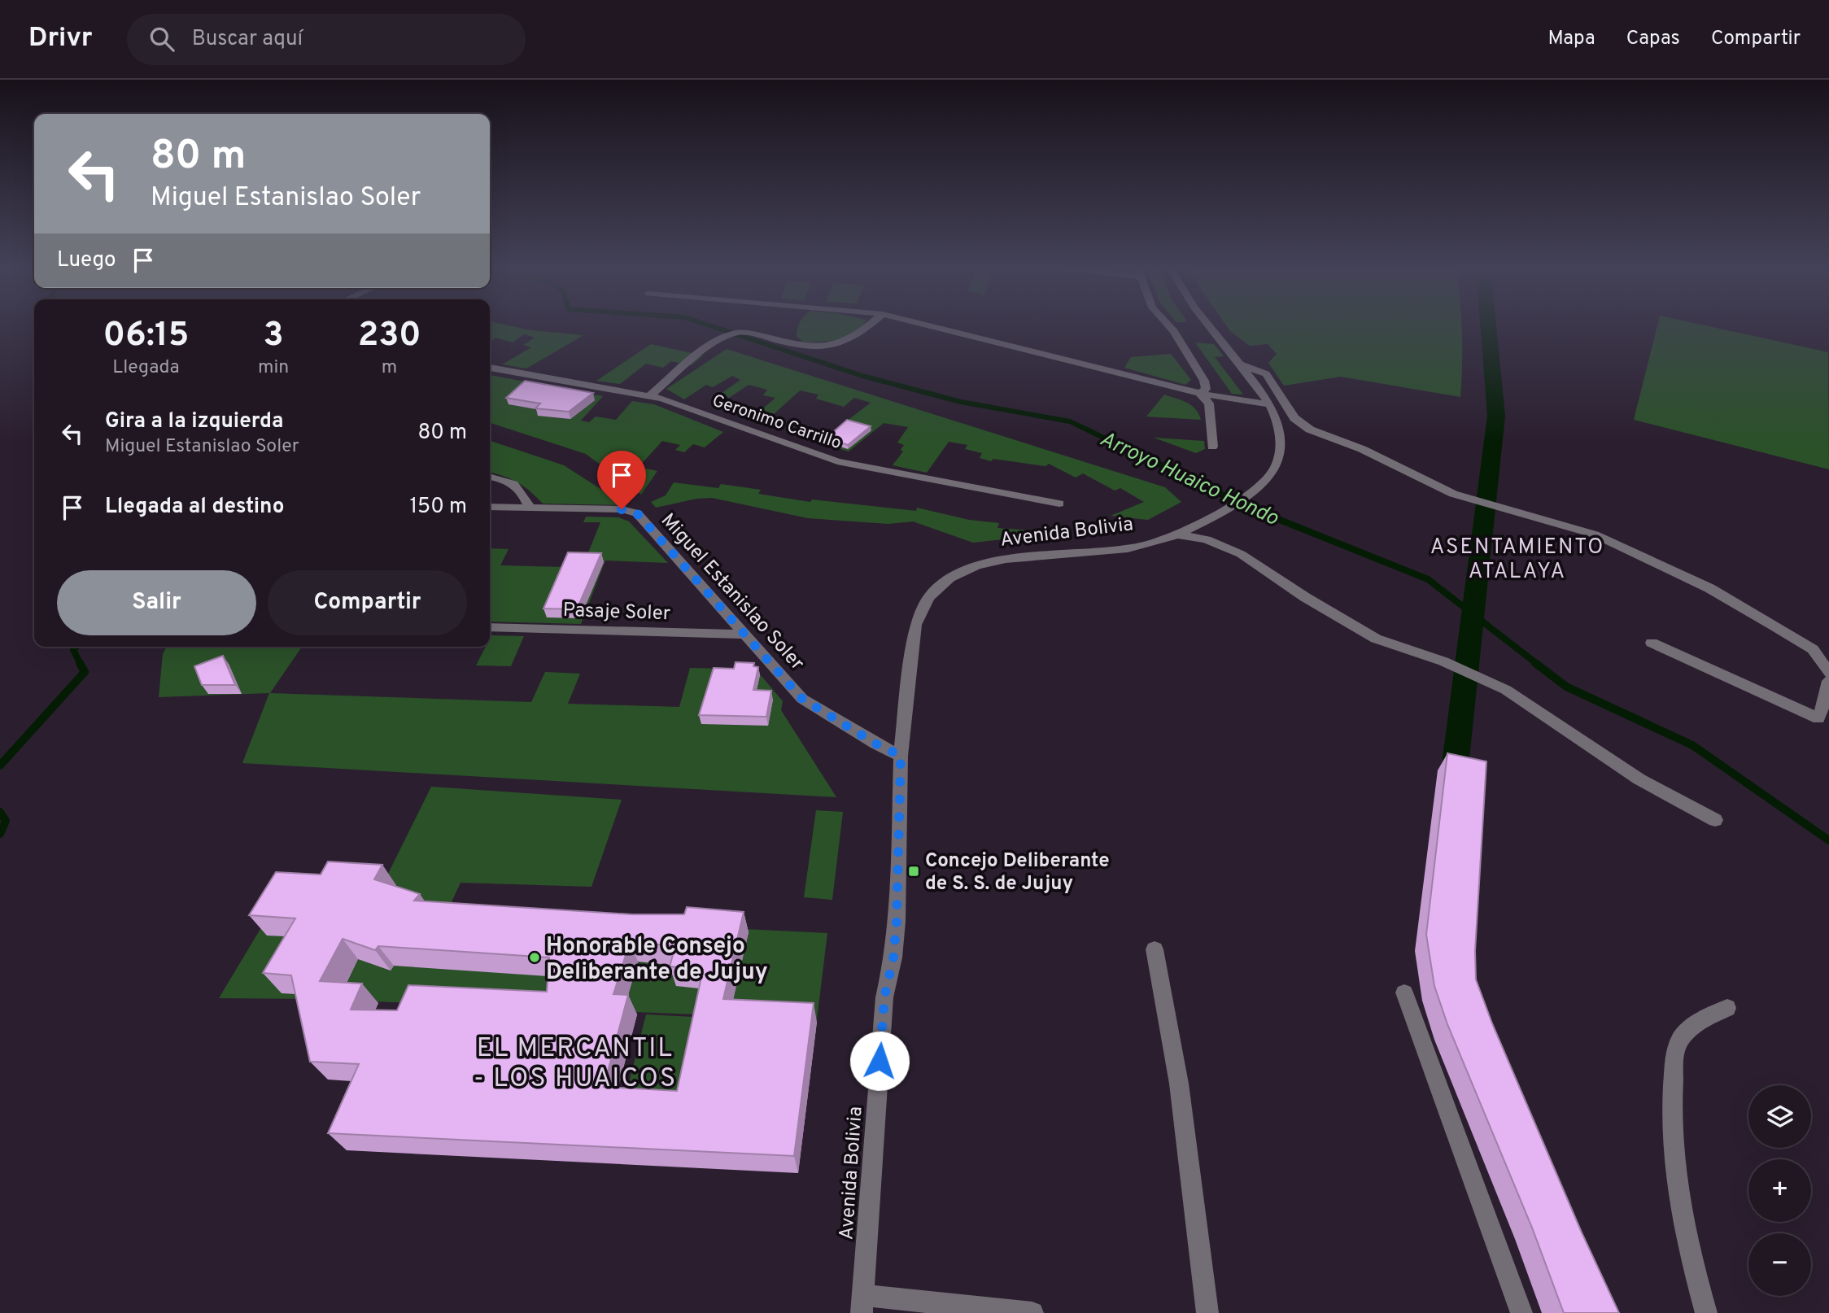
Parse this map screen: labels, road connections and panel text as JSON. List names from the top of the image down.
{
  "streets": {
    "street": [
      "Geronimo Carrillo",
      "Avenida Bolivia",
      "Miguel Estanislao Soler",
      "Pasaje Soler"
    ]
  },
  "crossings": [
    ["Avenida Bolivia", "Miguel Estanislao Soler"],
    ["Miguel Estanislao Soler", "Pasaje Soler"]
  ],
  "districts": ["ASENTAMIENTO ATALAYA", "EL MERCANTIL - LOS HUAICOS"],
  "water": ["Arroyo Huaico Hondo"],
  "places": {
    "transit": ["Concejo Deliberante de S. S. de Jujuy"],
    "other": ["Honorable Consejo Deliberante de Jujuy"]
  },
  "page": {
    "header": "Drivr",
    "search": "Buscar aquí",
    "nav": ["Mapa", "Capas", "Compartir"],
    "turn": ["80 m", "Miguel Estanislao Soler"],
    "then": "Luego",
    "eta": [
      "06:15",
      "Llegada",
      "3",
      "min",
      "230",
      "m"
    ],
    "list": [
      {
        "name": "Gira a la izquierda",
        "note": "Miguel Estanislao Soler",
        "value": "80 m"
      },
      {
        "name": "Llegada al destino",
        "value": "150 m"
      }
    ],
    "buttons": ["Salir", "Compartir"],
    "map_buttons": ["+", "−"]
  }
}
